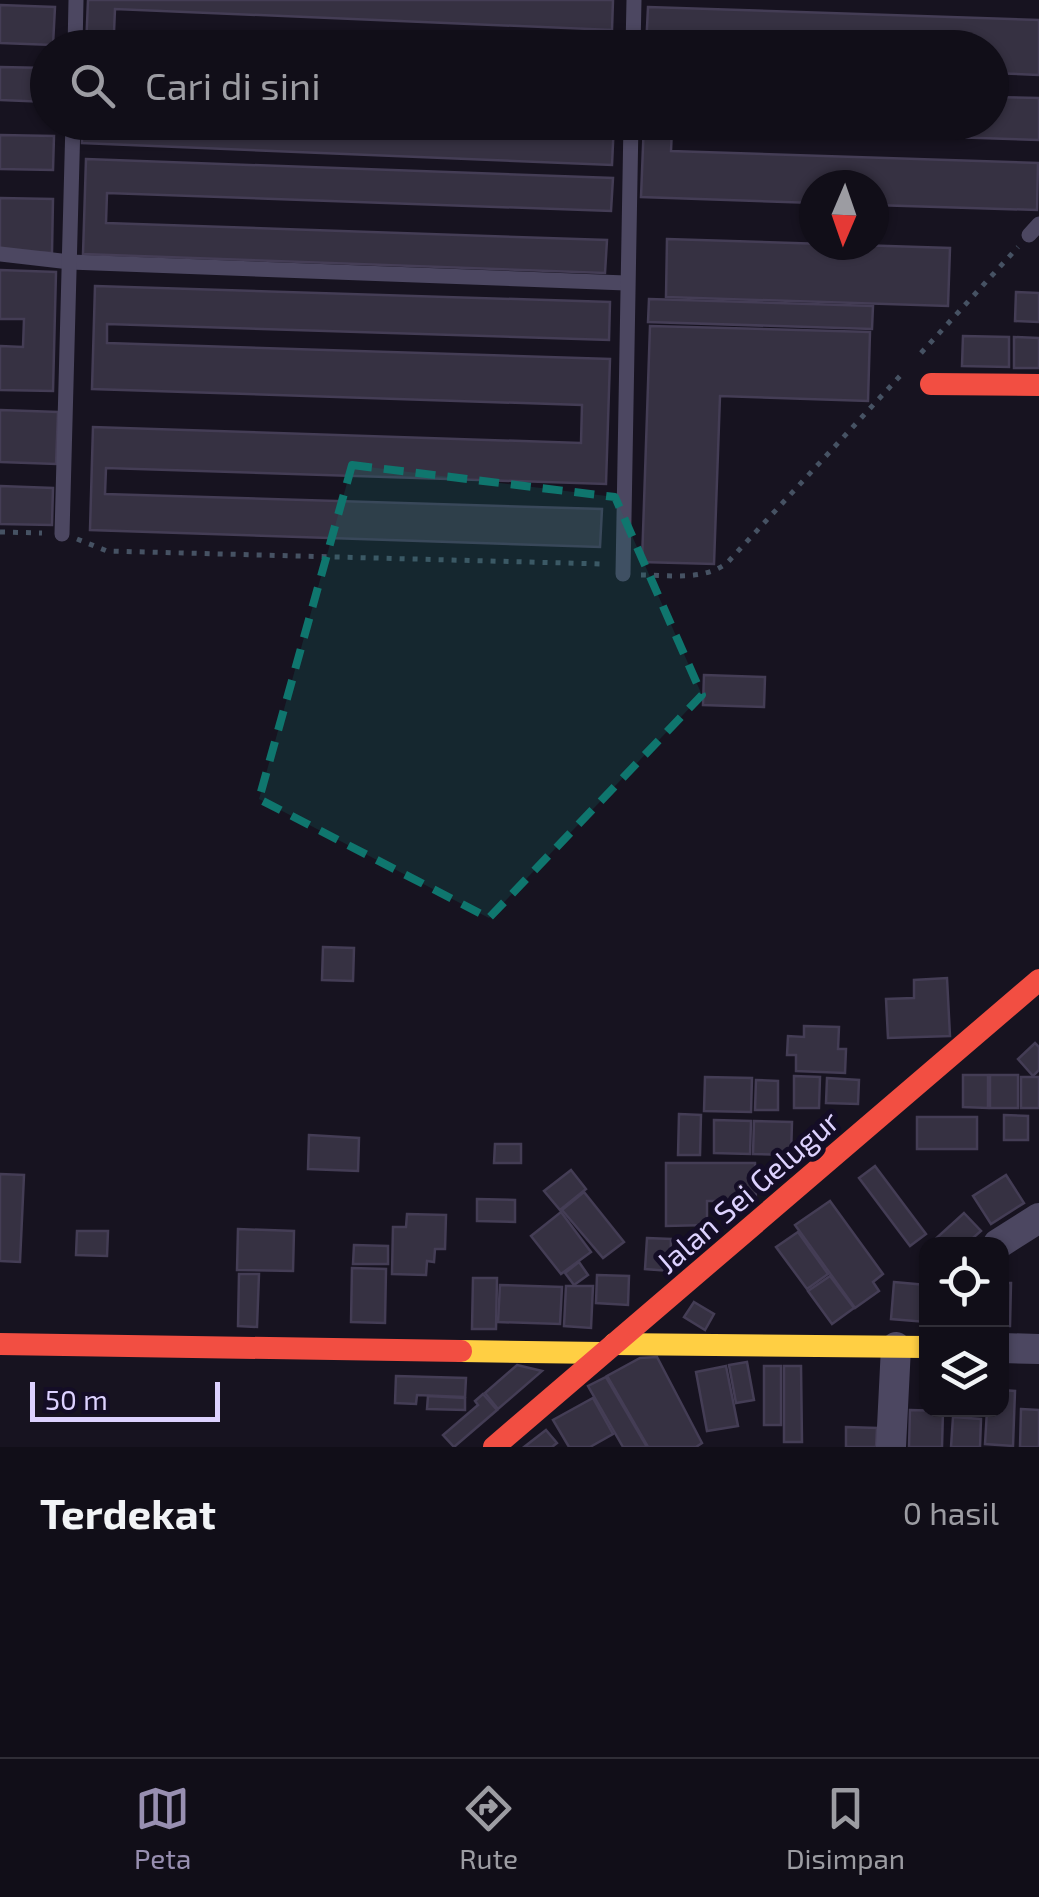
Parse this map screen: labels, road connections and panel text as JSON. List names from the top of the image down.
{
  "streets": {
    "street": ["Jalan Sei Gelugur"]
  },
  "scale_bar": "50 m",
  "north": "bottom",
  "page": {
    "search": "Cari di sini",
    "scale": "50 m",
    "heading": ["Terdekat", "0 hasil"],
    "nav": ["Peta", "Rute", "Disimpan"]
  }
}
